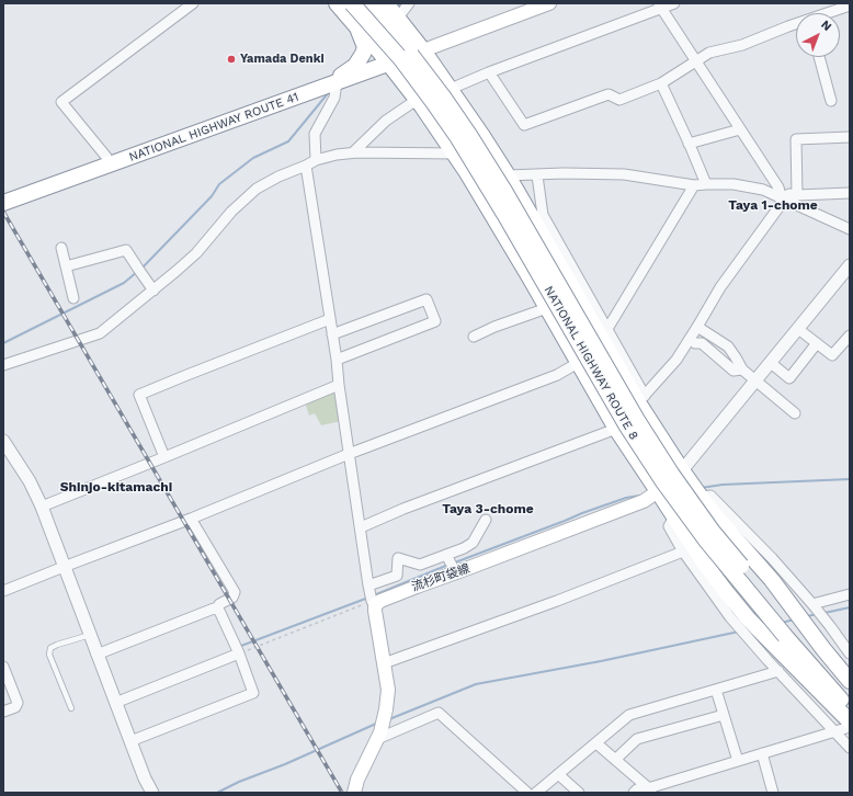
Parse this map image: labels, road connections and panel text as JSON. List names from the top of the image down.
{
  "streets": {
    "highway": ["NATIONAL HIGHWAY ROUTE 41", "NATIONAL HIGHWAY ROUTE 8"],
    "main road": ["流杉町袋線"]
  },
  "districts": ["Taya 1-chome", "Shinjo-kitamachi", "Taya 3-chome"],
  "places": ["Yamada Denki"],
  "north": "top right"
}
